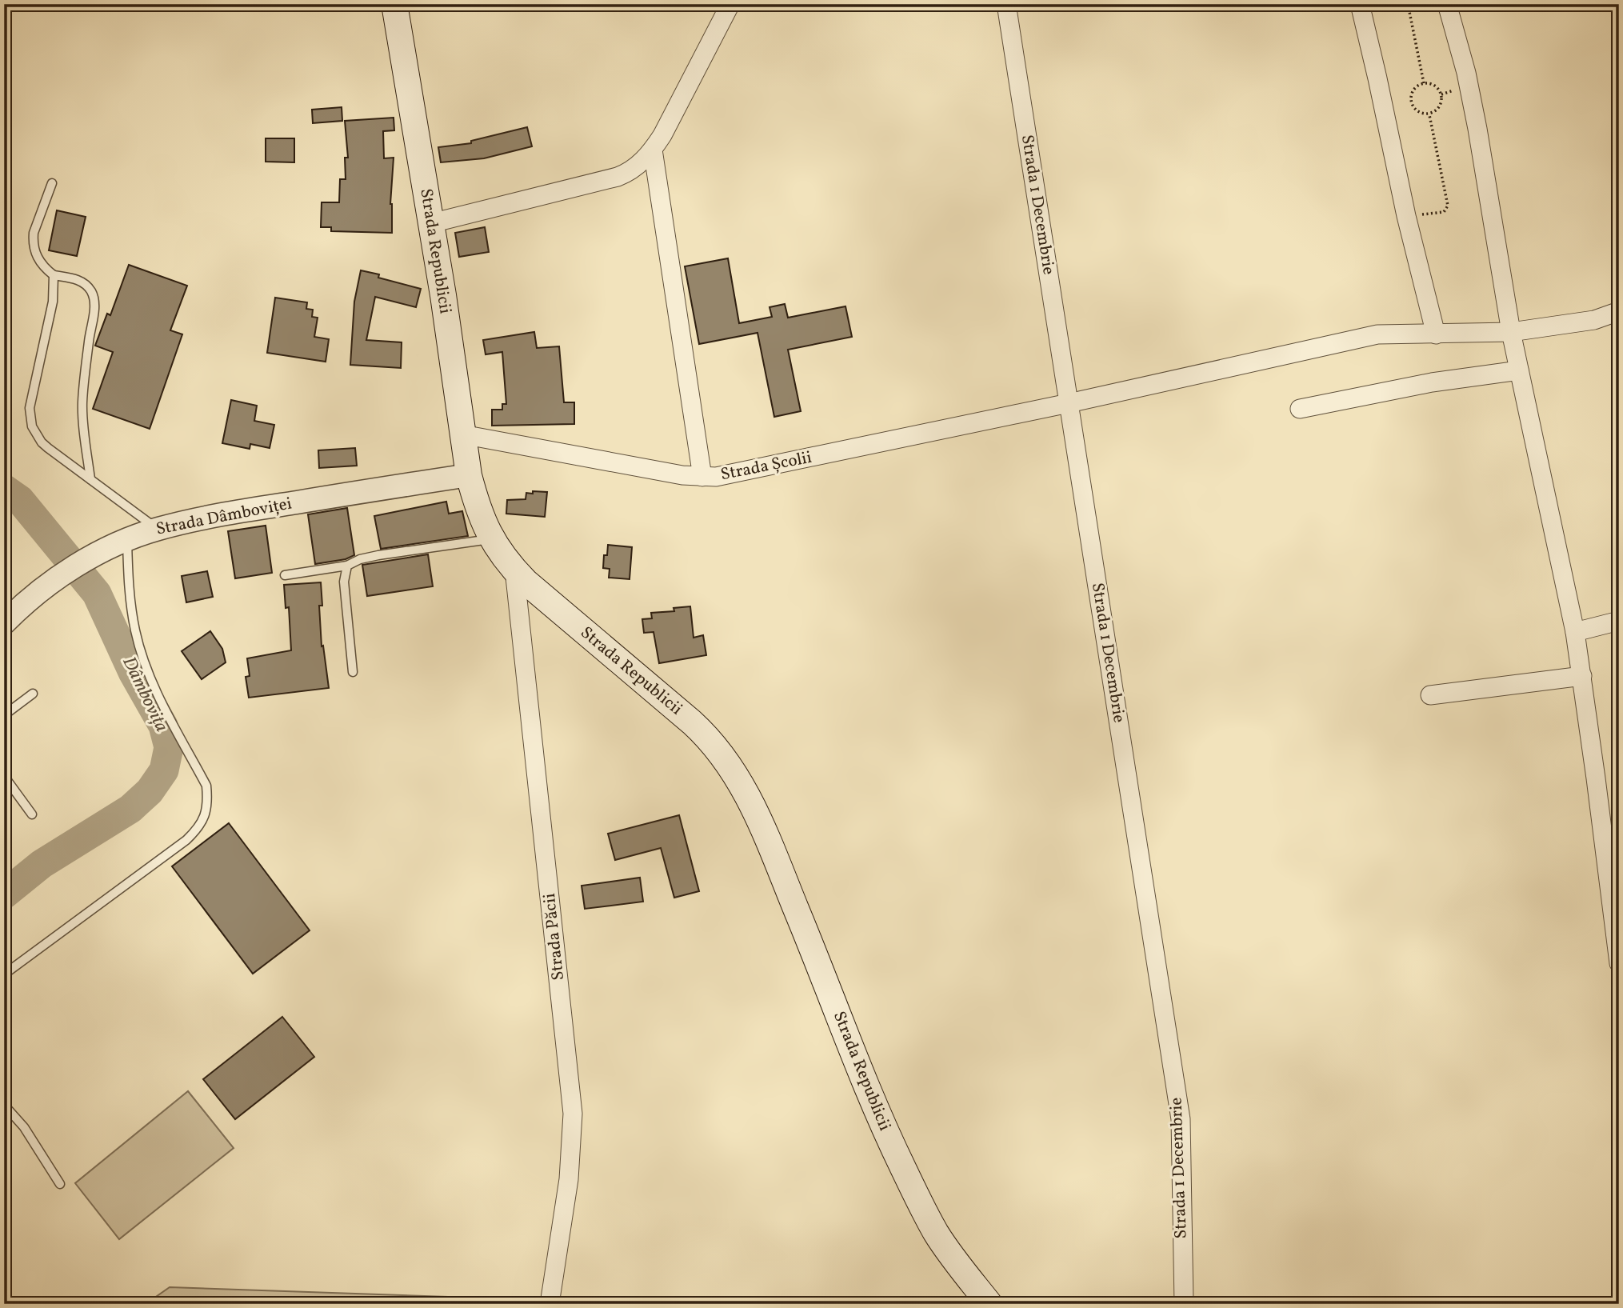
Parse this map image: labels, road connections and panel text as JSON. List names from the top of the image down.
{
  "streets": {
    "main road": ["Strada Republicii"],
    "street": [
      "Strada 1 Decembrie",
      "Strada Școlii",
      "Strada Dâmboviței",
      "Strada Păcii"
    ]
  },
  "crossings": [
    ["Strada 1 Decembrie", "Strada Școlii"],
    ["Strada Republicii", "Strada Școlii"],
    ["Strada Republicii", "Strada Dâmboviței"],
    ["Strada Republicii", "Strada Păcii"]
  ],
  "water": ["Dâmbovița"]
}
